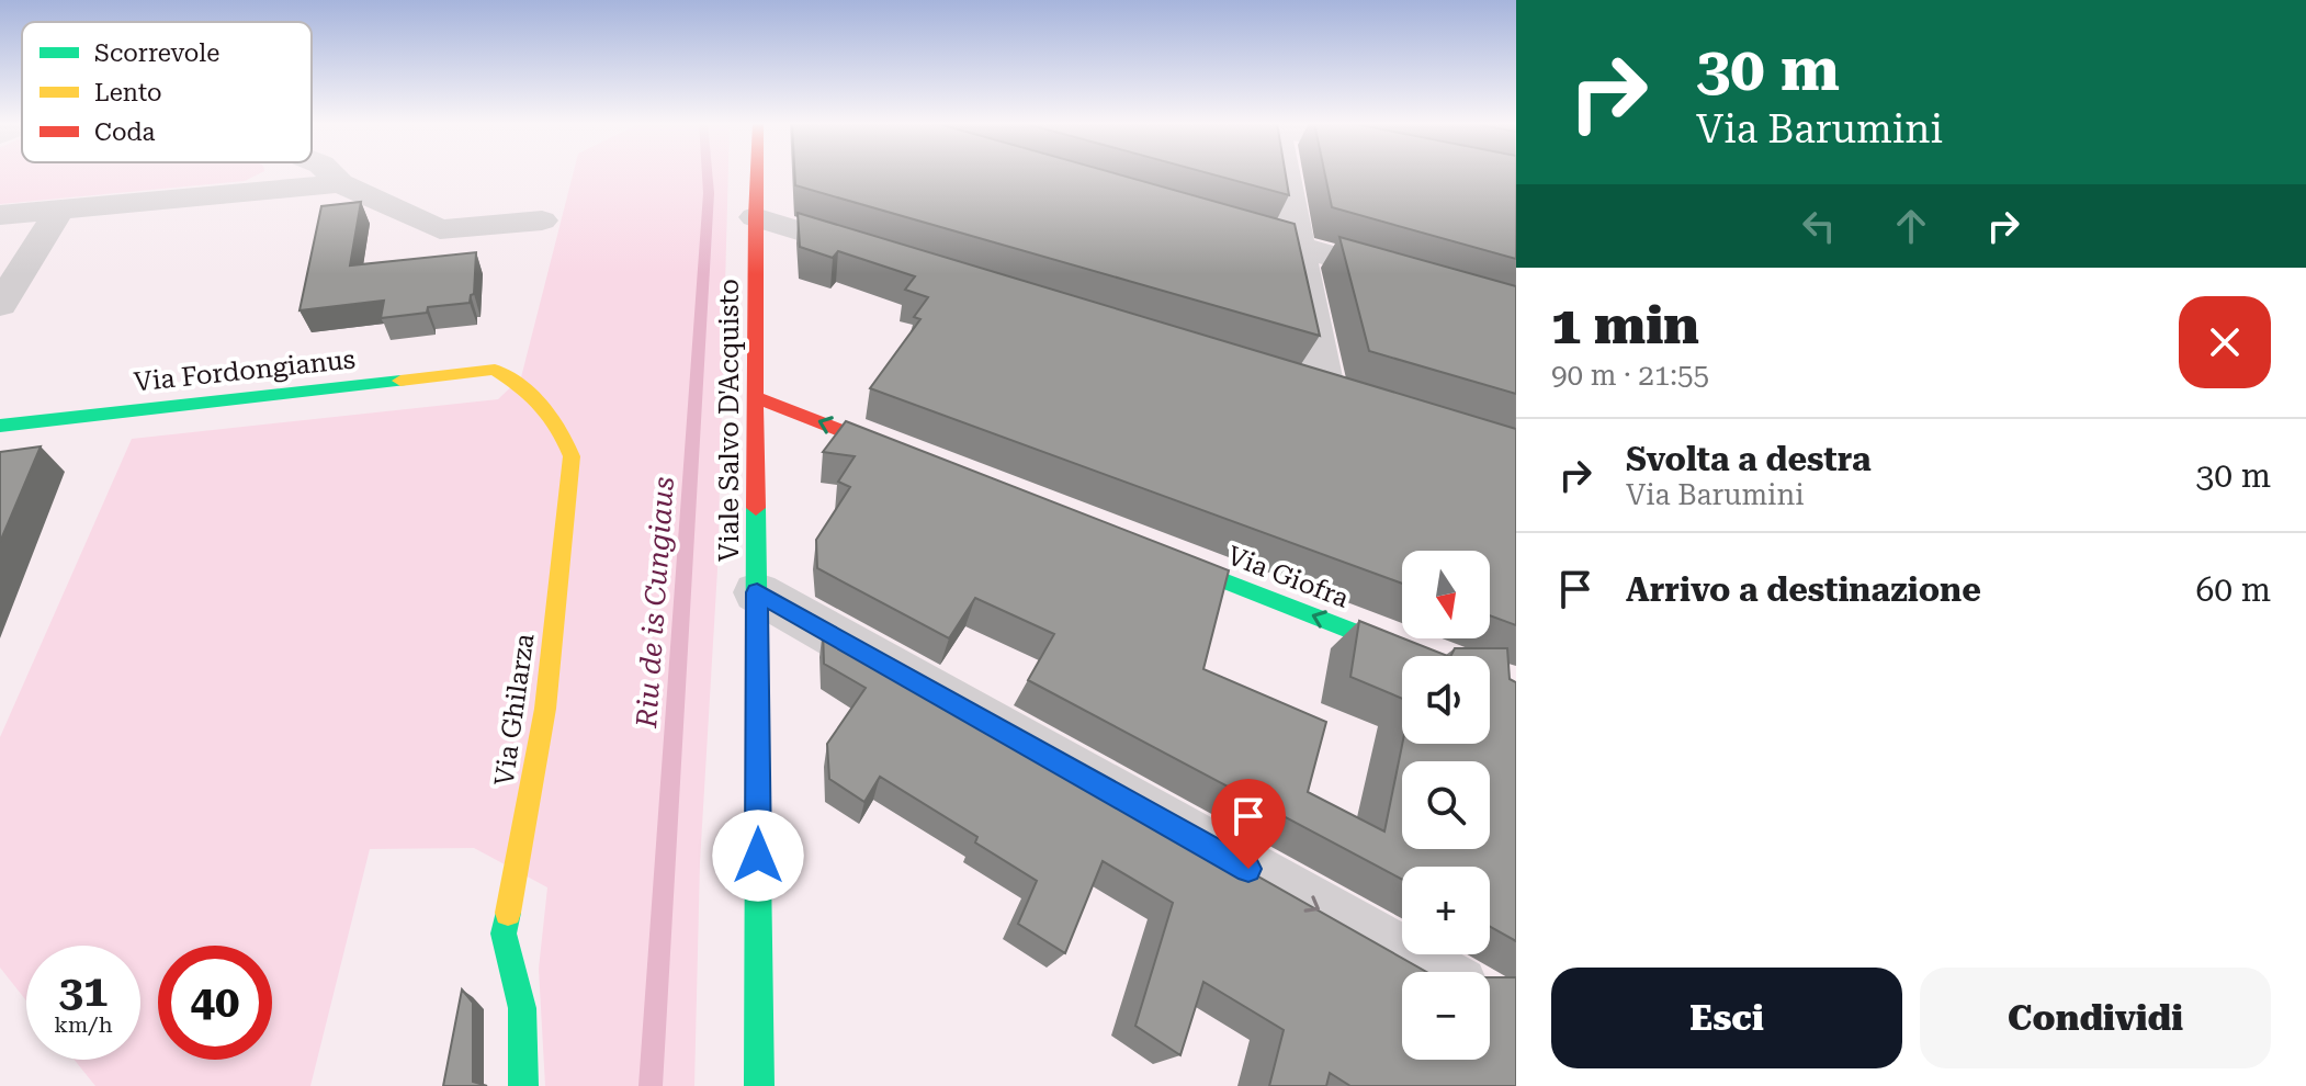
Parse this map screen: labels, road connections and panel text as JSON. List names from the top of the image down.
{
  "streets": {
    "street": [
      "Via Fordongianus",
      "Viale Salvo D'Acquisto",
      "Via Giofra",
      "Via Ghilarza"
    ]
  },
  "crossings": [
    ["Via Fordongianus", "Via Ghilarza"]
  ],
  "one_way": ["Via Giofra"],
  "water": ["Riu de is Cungiaus"],
  "legend": ["Scorrevole", "Lento", "Coda"],
  "north": "bottom",
  "page": {
    "turn": ["30 m", "Via Barumini"],
    "heading": ["1 min", "90 m · 21:55"],
    "list": [
      {
        "name": "Svolta a destra",
        "note": "Via Barumini",
        "value": "30 m"
      },
      {
        "name": "Arrivo a destinazione",
        "value": "60 m"
      }
    ],
    "map_buttons": ["+", "−"],
    "speed": "31 km/h",
    "limit": "40",
    "buttons": ["Esci", "Condividi"]
  }
}
